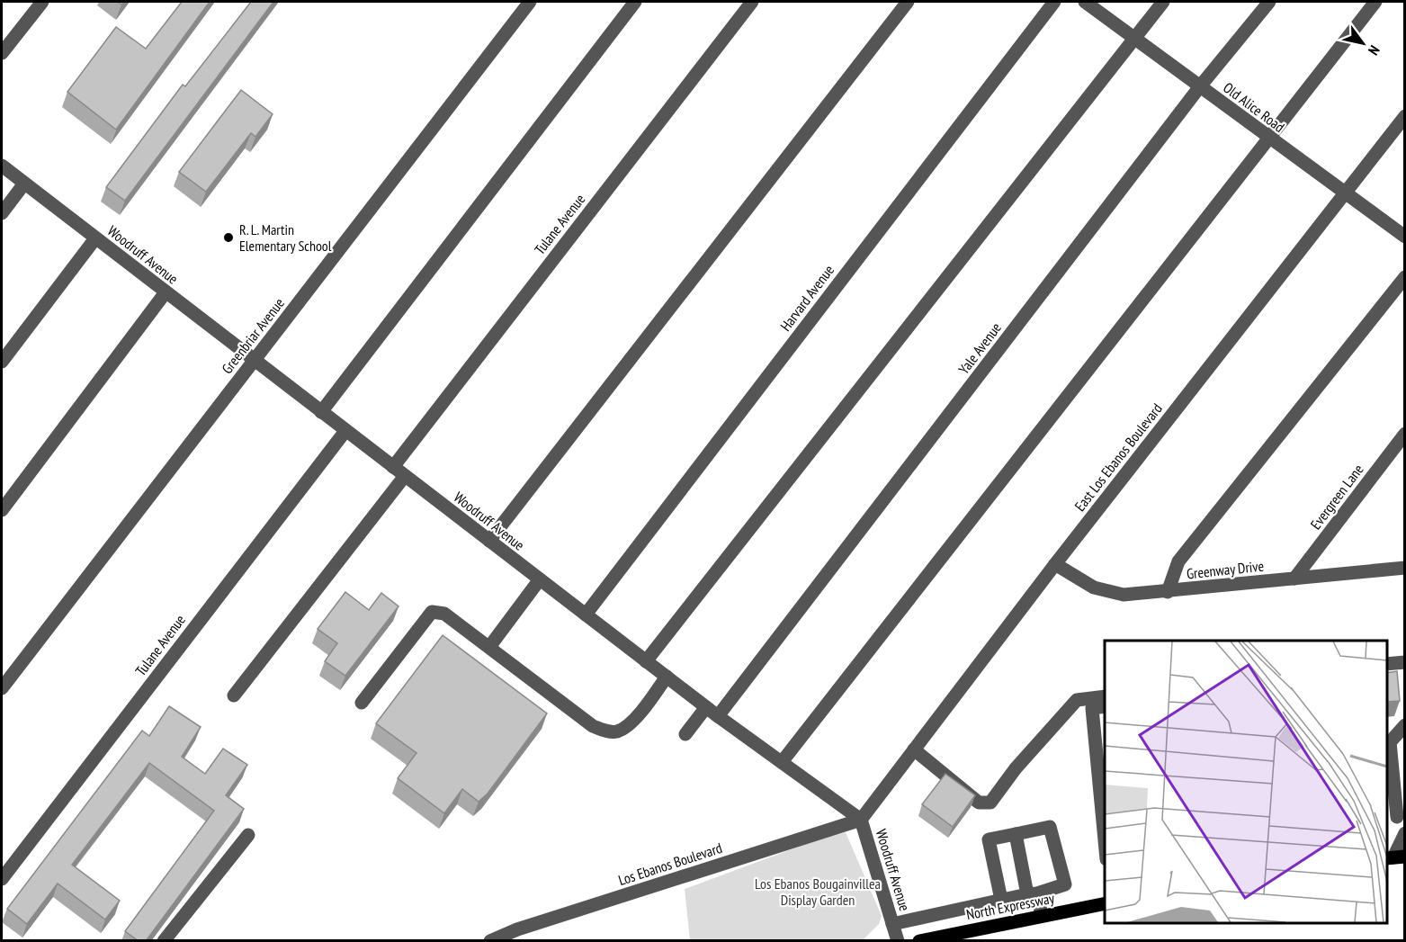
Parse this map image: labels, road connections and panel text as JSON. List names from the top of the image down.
{
  "streets": {
    "main road": ["North Expressway"],
    "street": [
      "Old Alice Road",
      "Tulane Avenue",
      "Woodruff Avenue",
      "Harvard Avenue",
      "Greenbriar Avenue",
      "Yale Avenue",
      "East Los Ebanos Boulevard",
      "Evergreen Lane",
      "Greenway Drive",
      "Los Ebanos Boulevard"
    ]
  },
  "crossings": [
    ["Old Alice Road", "Yale Avenue"],
    ["Old Alice Road", "East Los Ebanos Boulevard"],
    ["Tulane Avenue", "Woodruff Avenue"],
    ["Woodruff Avenue", "Harvard Avenue"],
    ["Woodruff Avenue", "Greenbriar Avenue"],
    ["Woodruff Avenue", "Yale Avenue"],
    ["Woodruff Avenue", "East Los Ebanos Boulevard"],
    ["Woodruff Avenue", "Los Ebanos Boulevard"],
    ["East Los Ebanos Boulevard", "Greenway Drive"],
    ["East Los Ebanos Boulevard", "Los Ebanos Boulevard"],
    ["Evergreen Lane", "Greenway Drive"]
  ],
  "parks": ["Los Ebanos Bougainvillea Display Garden"],
  "places": ["R. L. Martin Elementary School"],
  "north": "bottom right"
}
